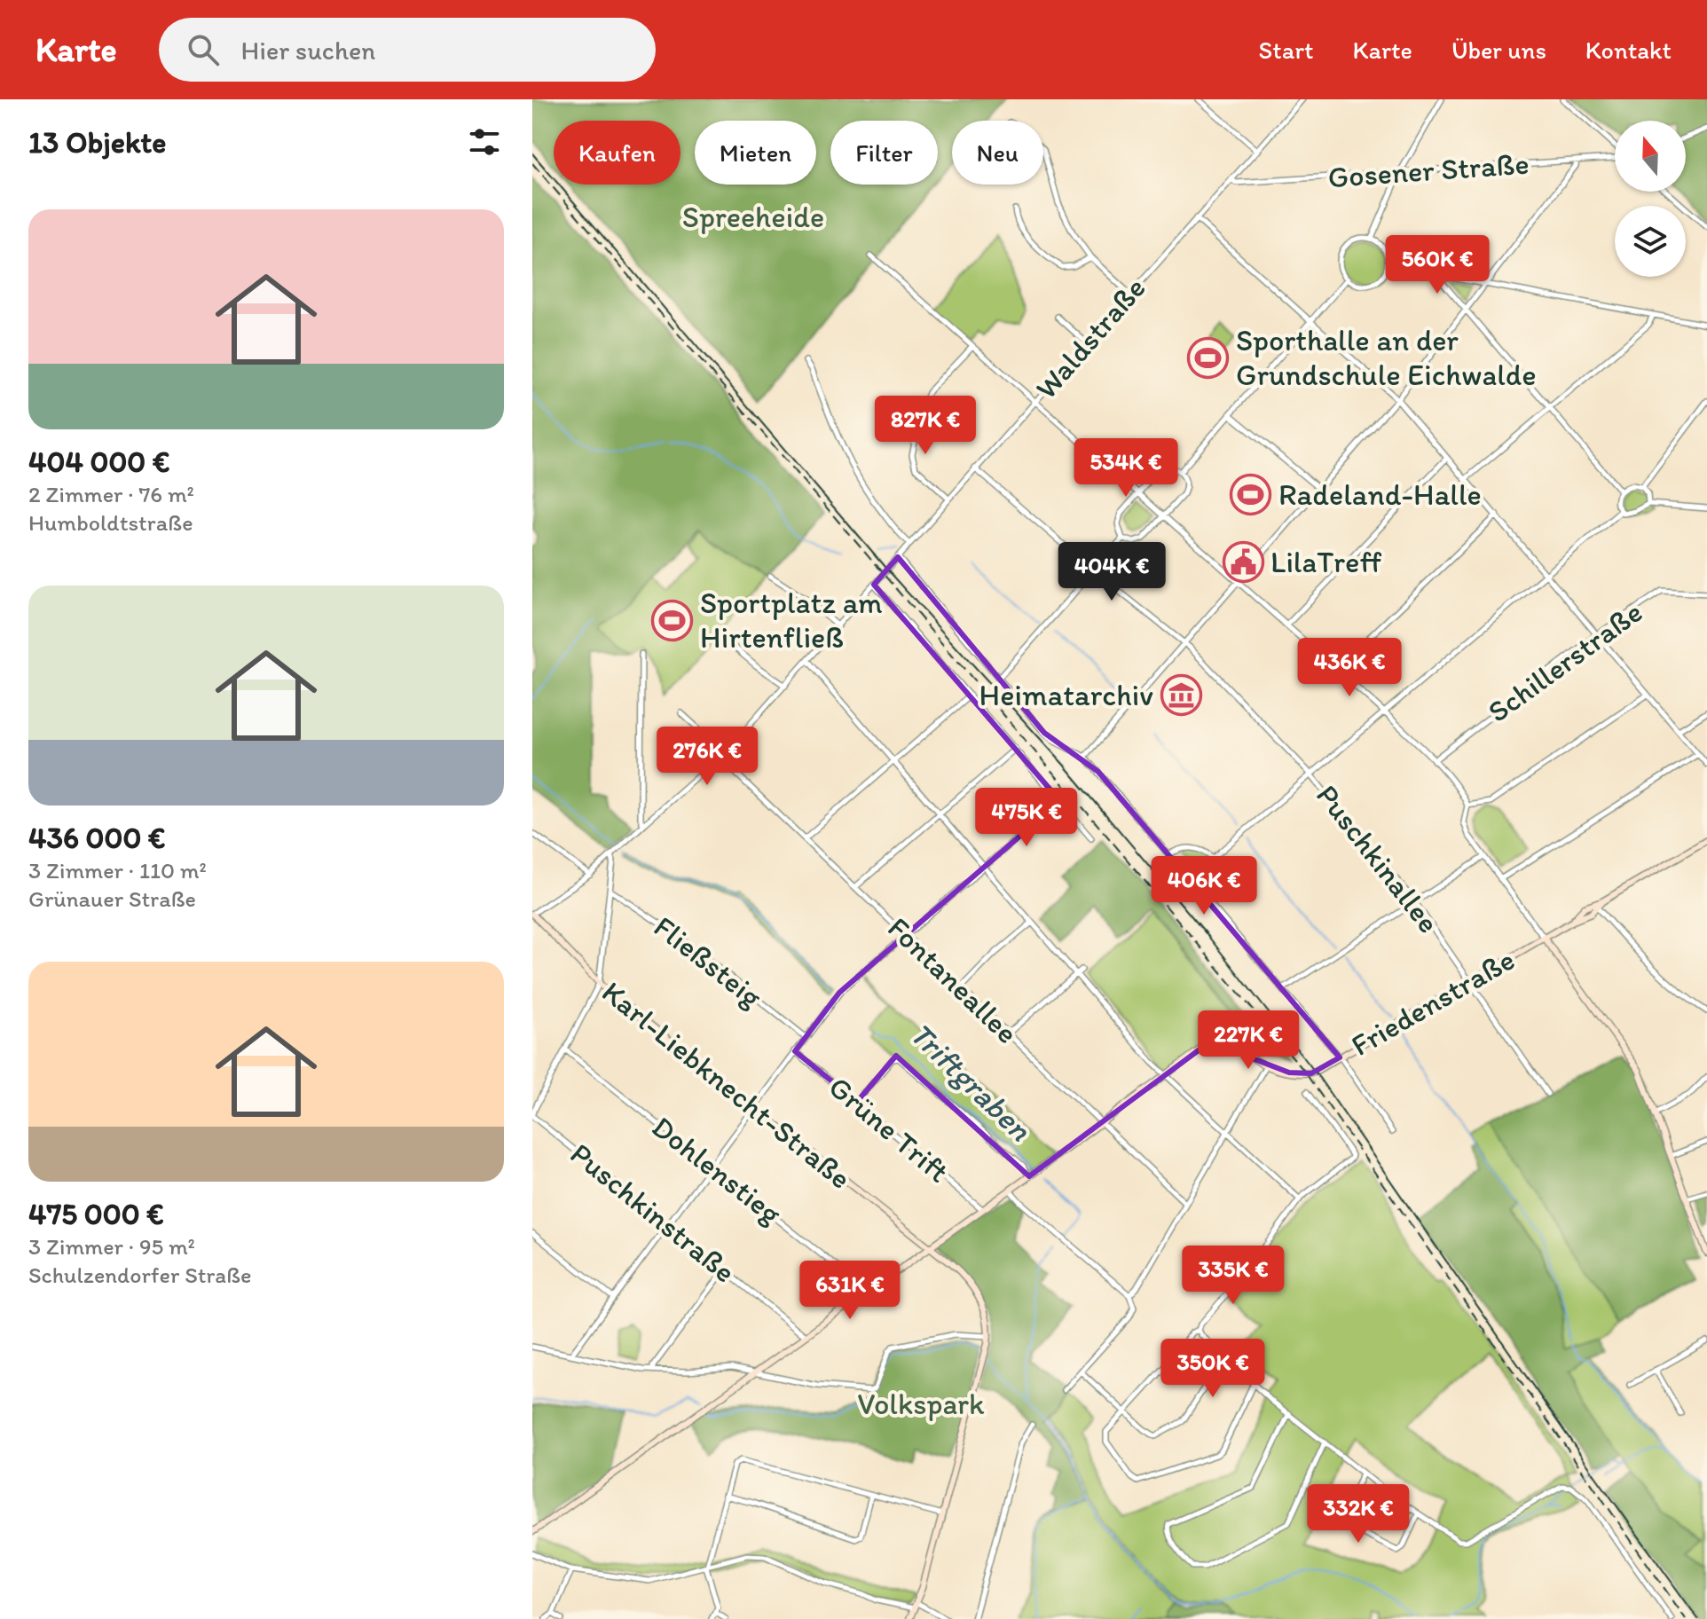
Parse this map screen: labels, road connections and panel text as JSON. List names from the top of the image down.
{
  "streets": {
    "street": [
      "Gosener Straße",
      "Waldstraße",
      "Schillerstraße",
      "Puschkinallee",
      "Fließsteig",
      "Fontaneallee",
      "Friedenstraße",
      "Karl-Liebknecht-Straße",
      "Grüne Trift",
      "Dohlenstieg",
      "Puschkinstraße"
    ]
  },
  "crossings": [
    ["Gosener Straße", "Waldstraße"],
    ["Waldstraße", "Puschkinallee"],
    ["Waldstraße", "Fontaneallee"],
    ["Waldstraße", "Karl-Liebknecht-Straße"],
    ["Puschkinallee", "Friedenstraße"]
  ],
  "water": ["Triftgraben"],
  "parks": ["Spreeheide", "Volkspark"],
  "places": {
    "sports": ["Sporthalle an der Grundschule Eichwalde", "Radeland-Halle", "Sportplatz am Hirtenfließ"],
    "public building": ["LilaTreff"],
    "museum": ["Heimatarchiv"]
  },
  "north": "top",
  "page": {
    "header": "Karte",
    "search": "Hier suchen",
    "nav": [
      "Start",
      "Karte",
      "Über uns",
      "Kontakt"
    ],
    "heading": "13 Objekte",
    "chip": [
      "Kaufen",
      "Mieten",
      "Filter",
      "Neu"
    ],
    "list": [
      {
        "name": "404 000 €",
        "note": "2 Zimmer · 76 m² · Humboldtstraße"
      },
      {
        "name": "436 000 €",
        "note": "3 Zimmer · 110 m² · Grünauer Straße"
      },
      {
        "name": "475 000 €",
        "note": "3 Zimmer · 95 m² · Schulzendorfer Straße"
      }
    ],
    "price": [
      "560K €",
      "827K €",
      "534K €",
      "404K €",
      "436K €",
      "276K €",
      "475K €",
      "406K €",
      "227K €",
      "335K €",
      "631K €",
      "350K €",
      "332K €"
    ]
  }
}
